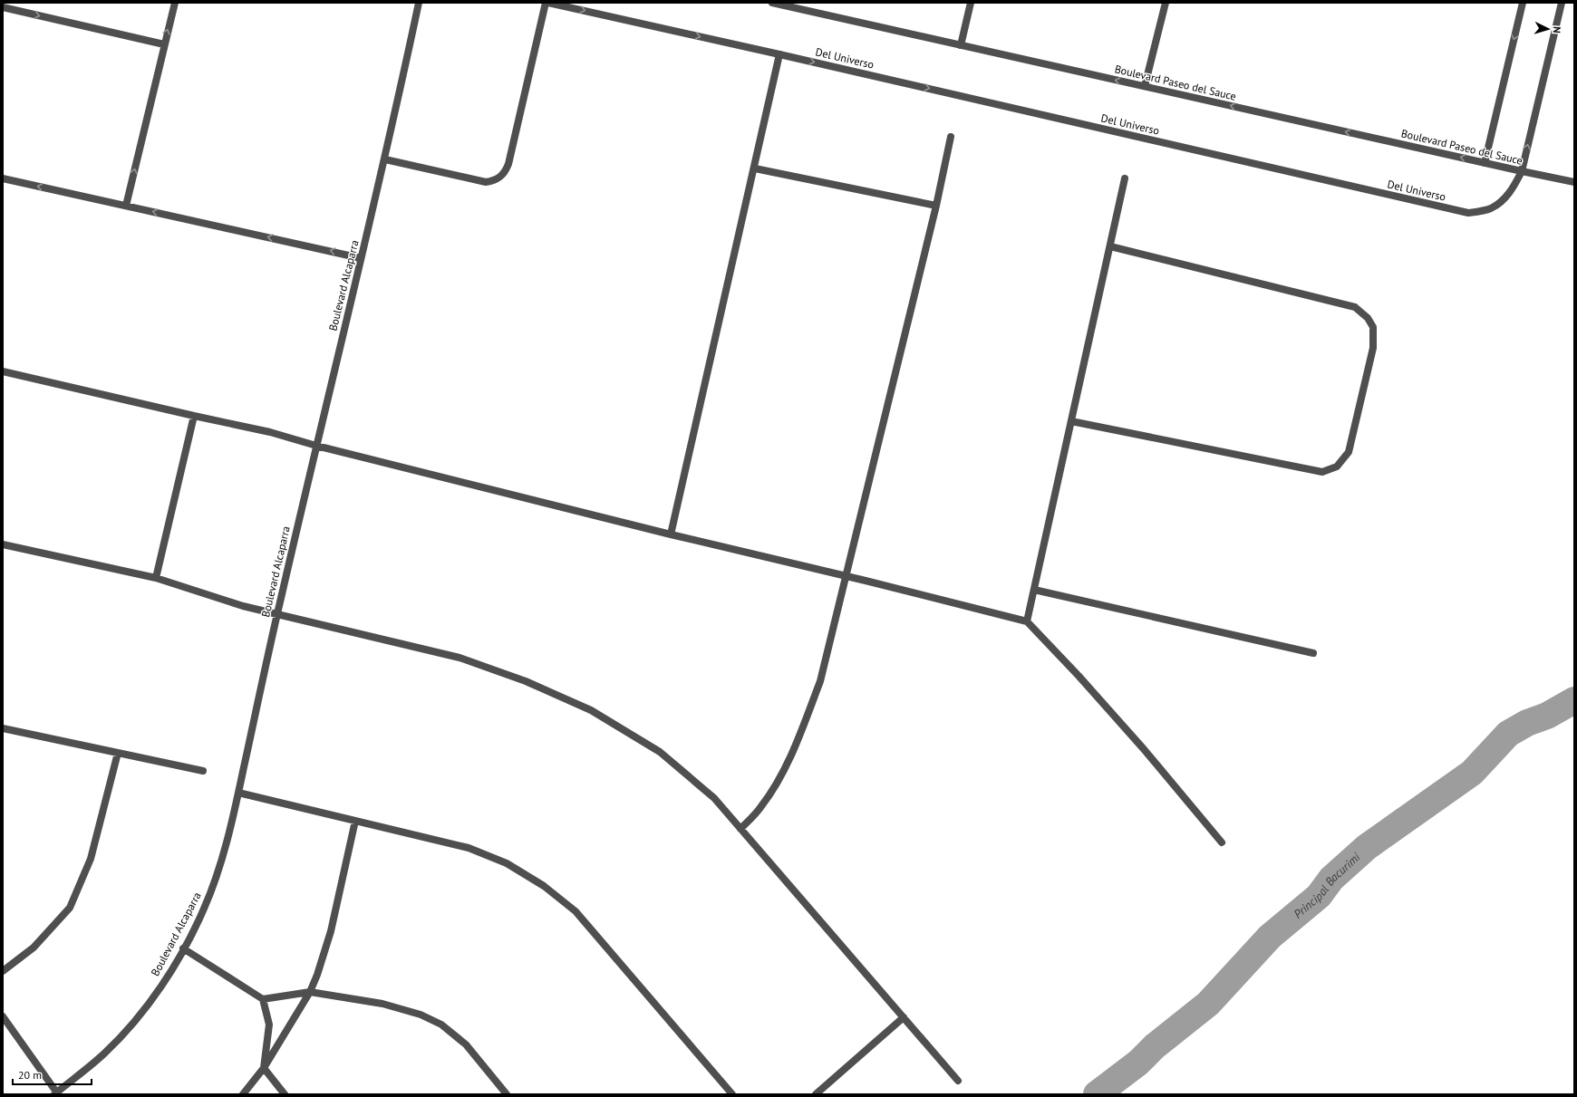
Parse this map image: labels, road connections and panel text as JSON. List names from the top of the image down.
{
  "streets": {
    "street": ["Del Universo", "Boulevard Paseo del Sauce", "Boulevard Alcaparra"]
  },
  "crossings": [
    ["Del Universo", "Boulevard Paseo del Sauce"]
  ],
  "one_way": ["Del Universo", "Boulevard Paseo del Sauce"],
  "water": ["Principal Bacurimi"],
  "scale_bar": "20 m",
  "north": "right"
}
